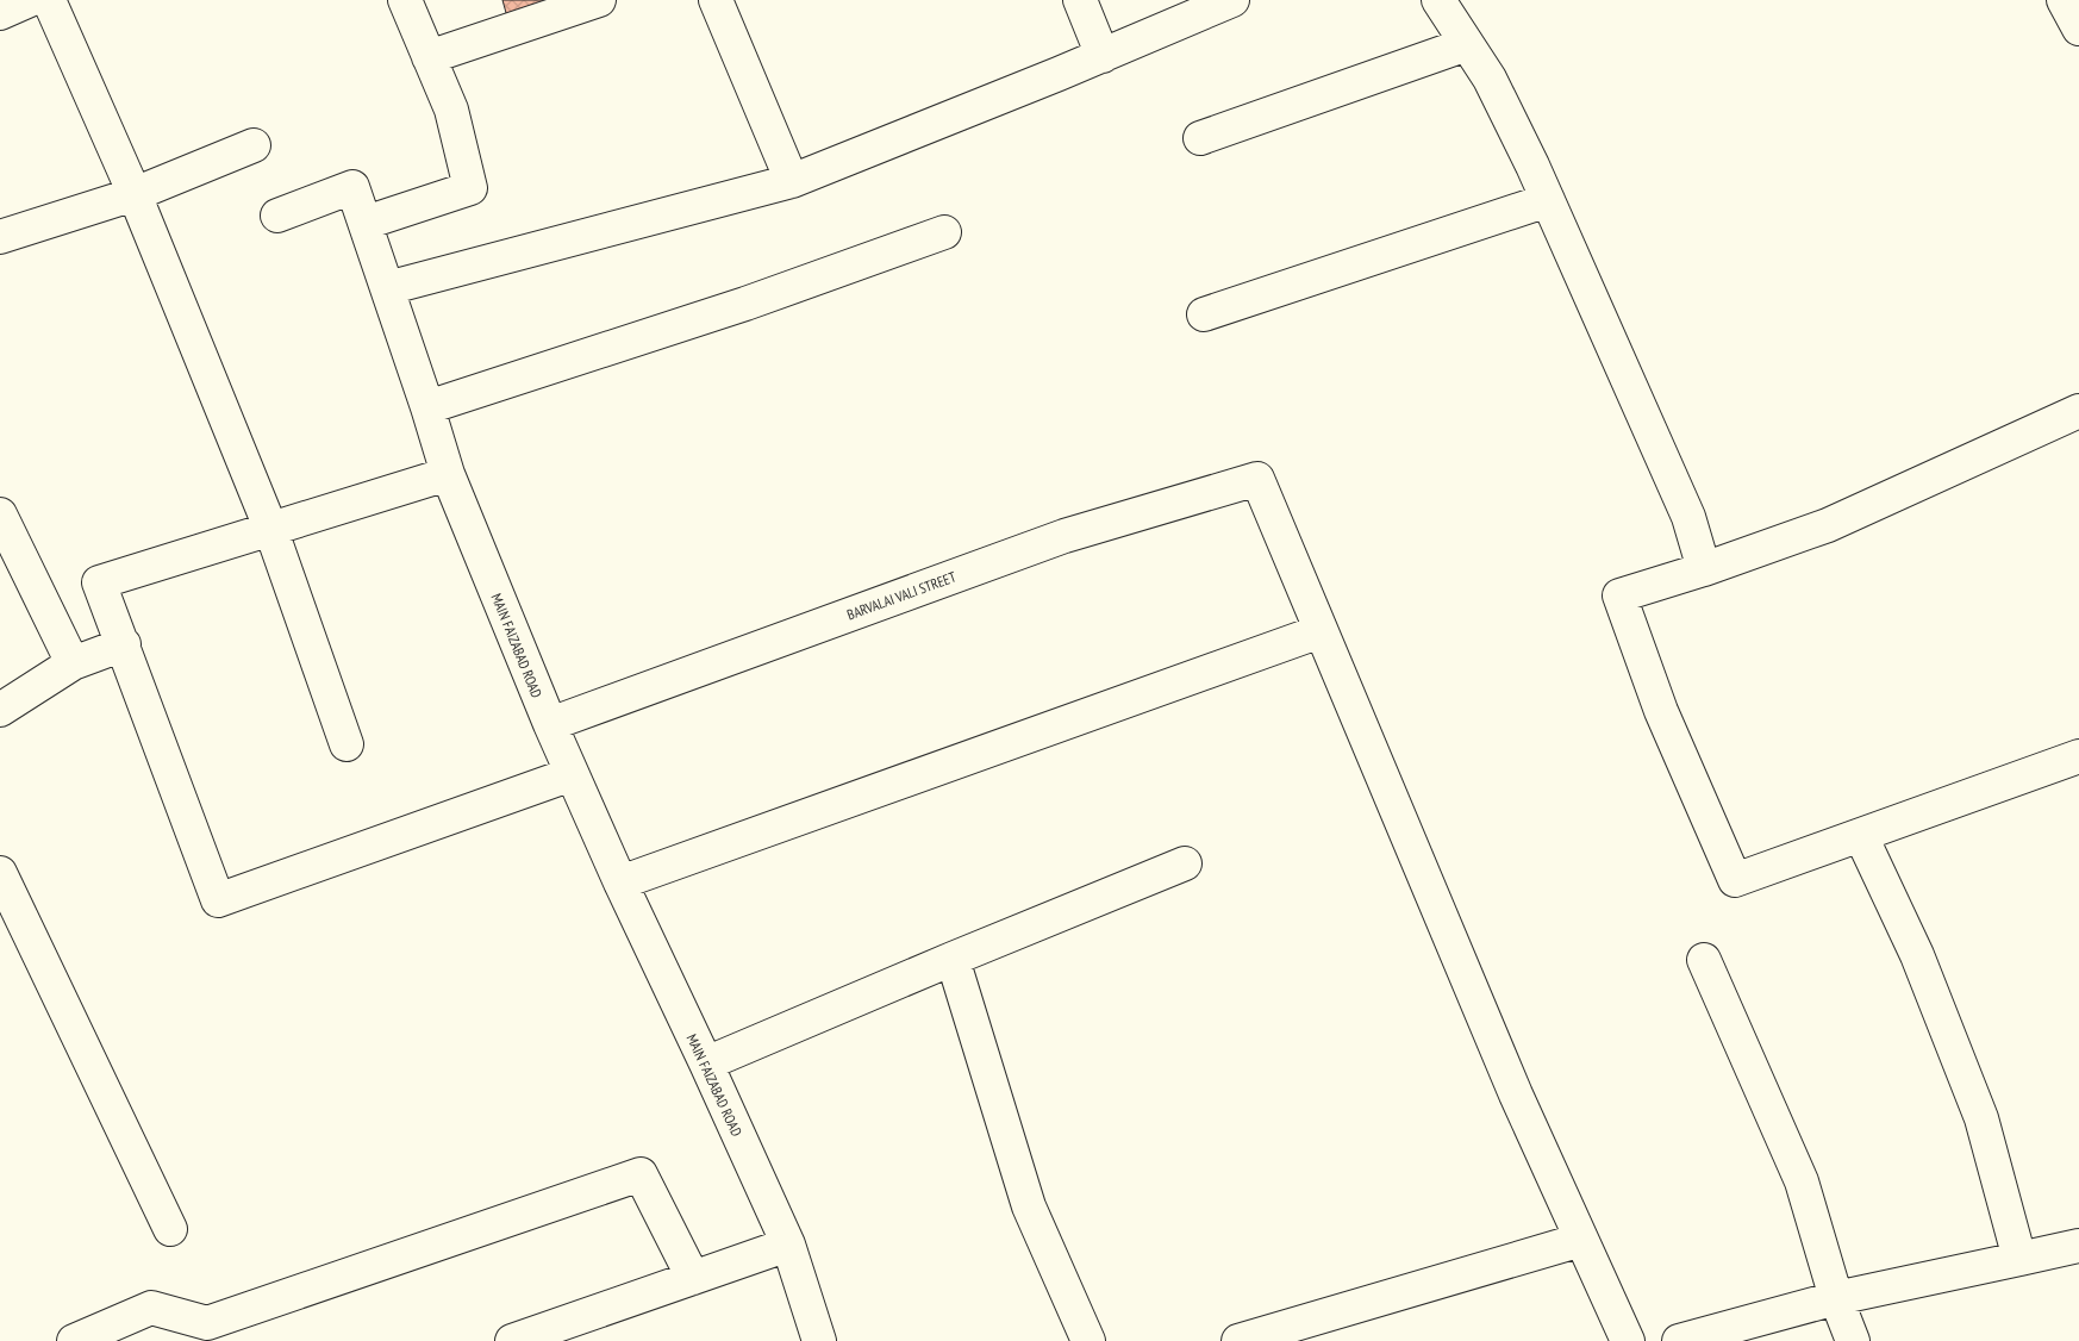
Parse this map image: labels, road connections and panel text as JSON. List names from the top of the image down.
{
  "streets": {
    "street": ["BARVALAI VALI STREET", "MAIN FAIZABAD ROAD"]
  },
  "crossings": [
    ["BARVALAI VALI STREET", "MAIN FAIZABAD ROAD"]
  ]
}
